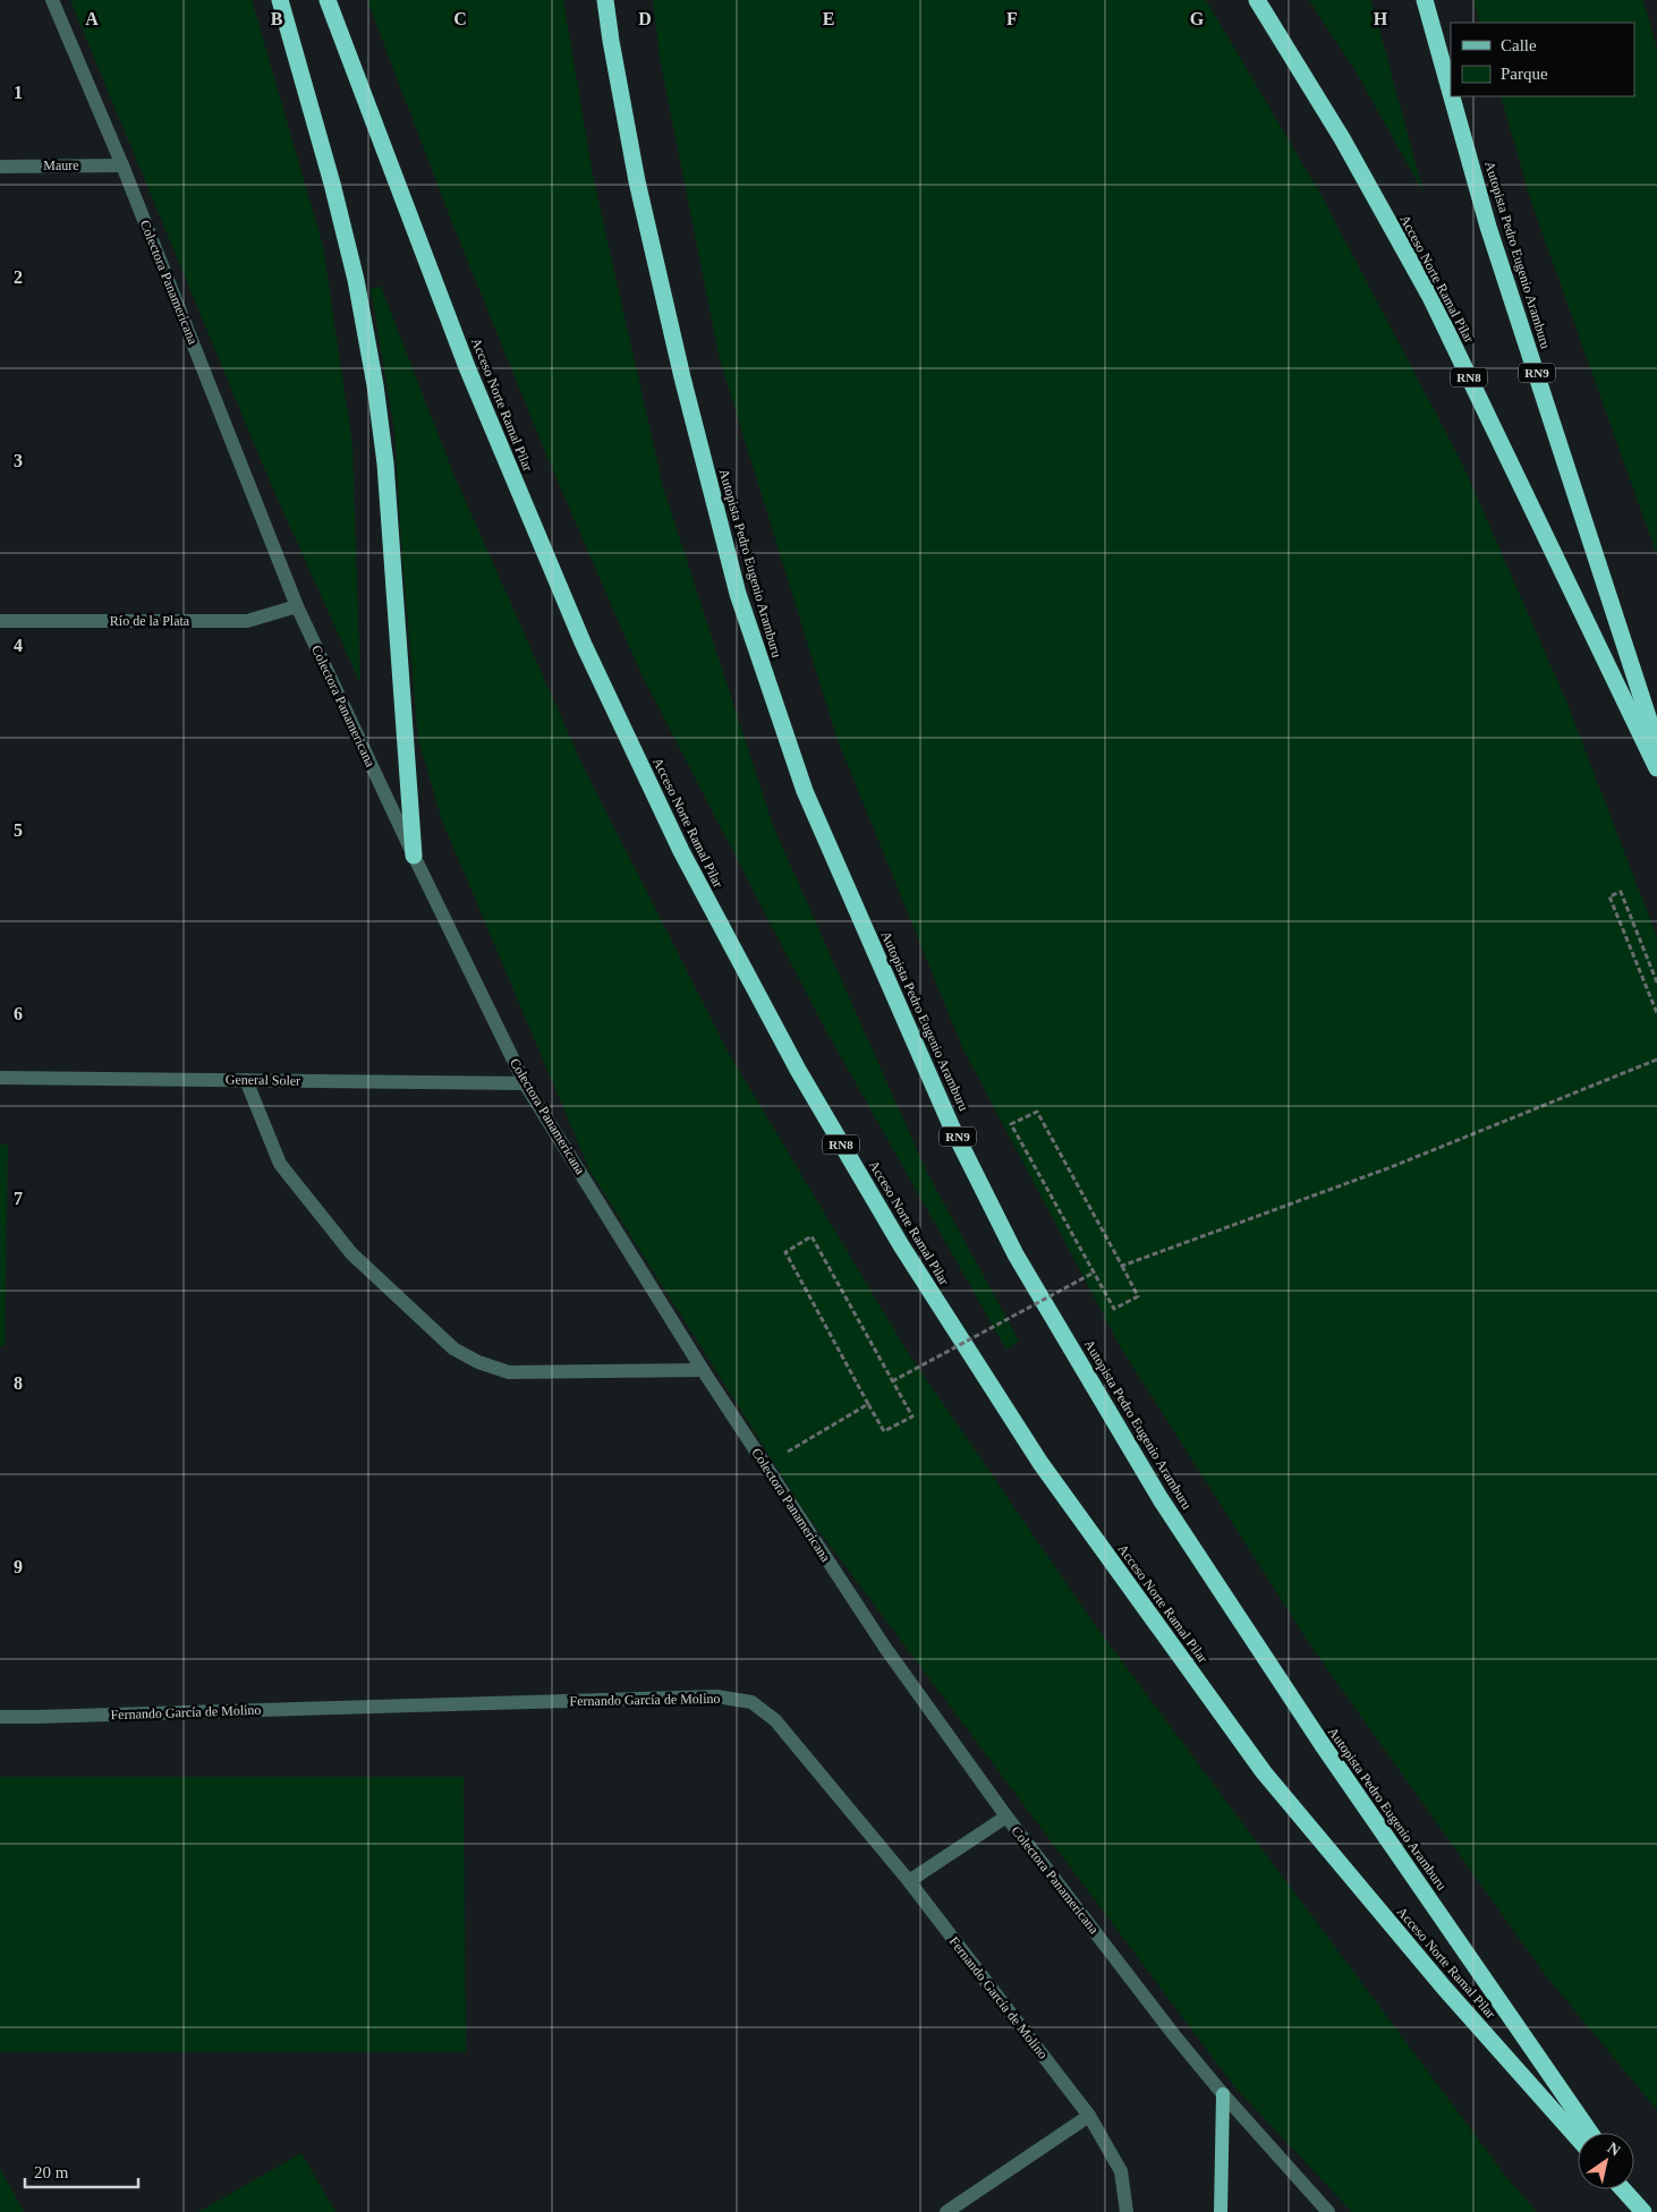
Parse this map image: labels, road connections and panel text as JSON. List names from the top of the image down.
{
  "streets": {
    "highway": [
      "Autopista Pedro Eugenio Aramburu",
      "Acceso Norte Ramal Pilar",
      "RN9",
      "RN8"
    ],
    "street": [
      "Maure",
      "Colectora Panamericana",
      "Río de la Plata",
      "General Soler",
      "Fernando García de Molino"
    ]
  },
  "crossings": [
    ["Maure", "Colectora Panamericana"],
    ["Colectora Panamericana", "Río de la Plata"],
    ["Colectora Panamericana", "General Soler"]
  ],
  "legend": ["Calle", "Parque"],
  "scale_bar": "20 m",
  "north": "top right",
  "grid": {
    "columns": [
      "A",
      "B",
      "C",
      "D",
      "E",
      "F",
      "G",
      "H"
    ],
    "rows": [
      "1",
      "2",
      "3",
      "4",
      "5",
      "6",
      "7",
      "8",
      "9"
    ]
  }
}
